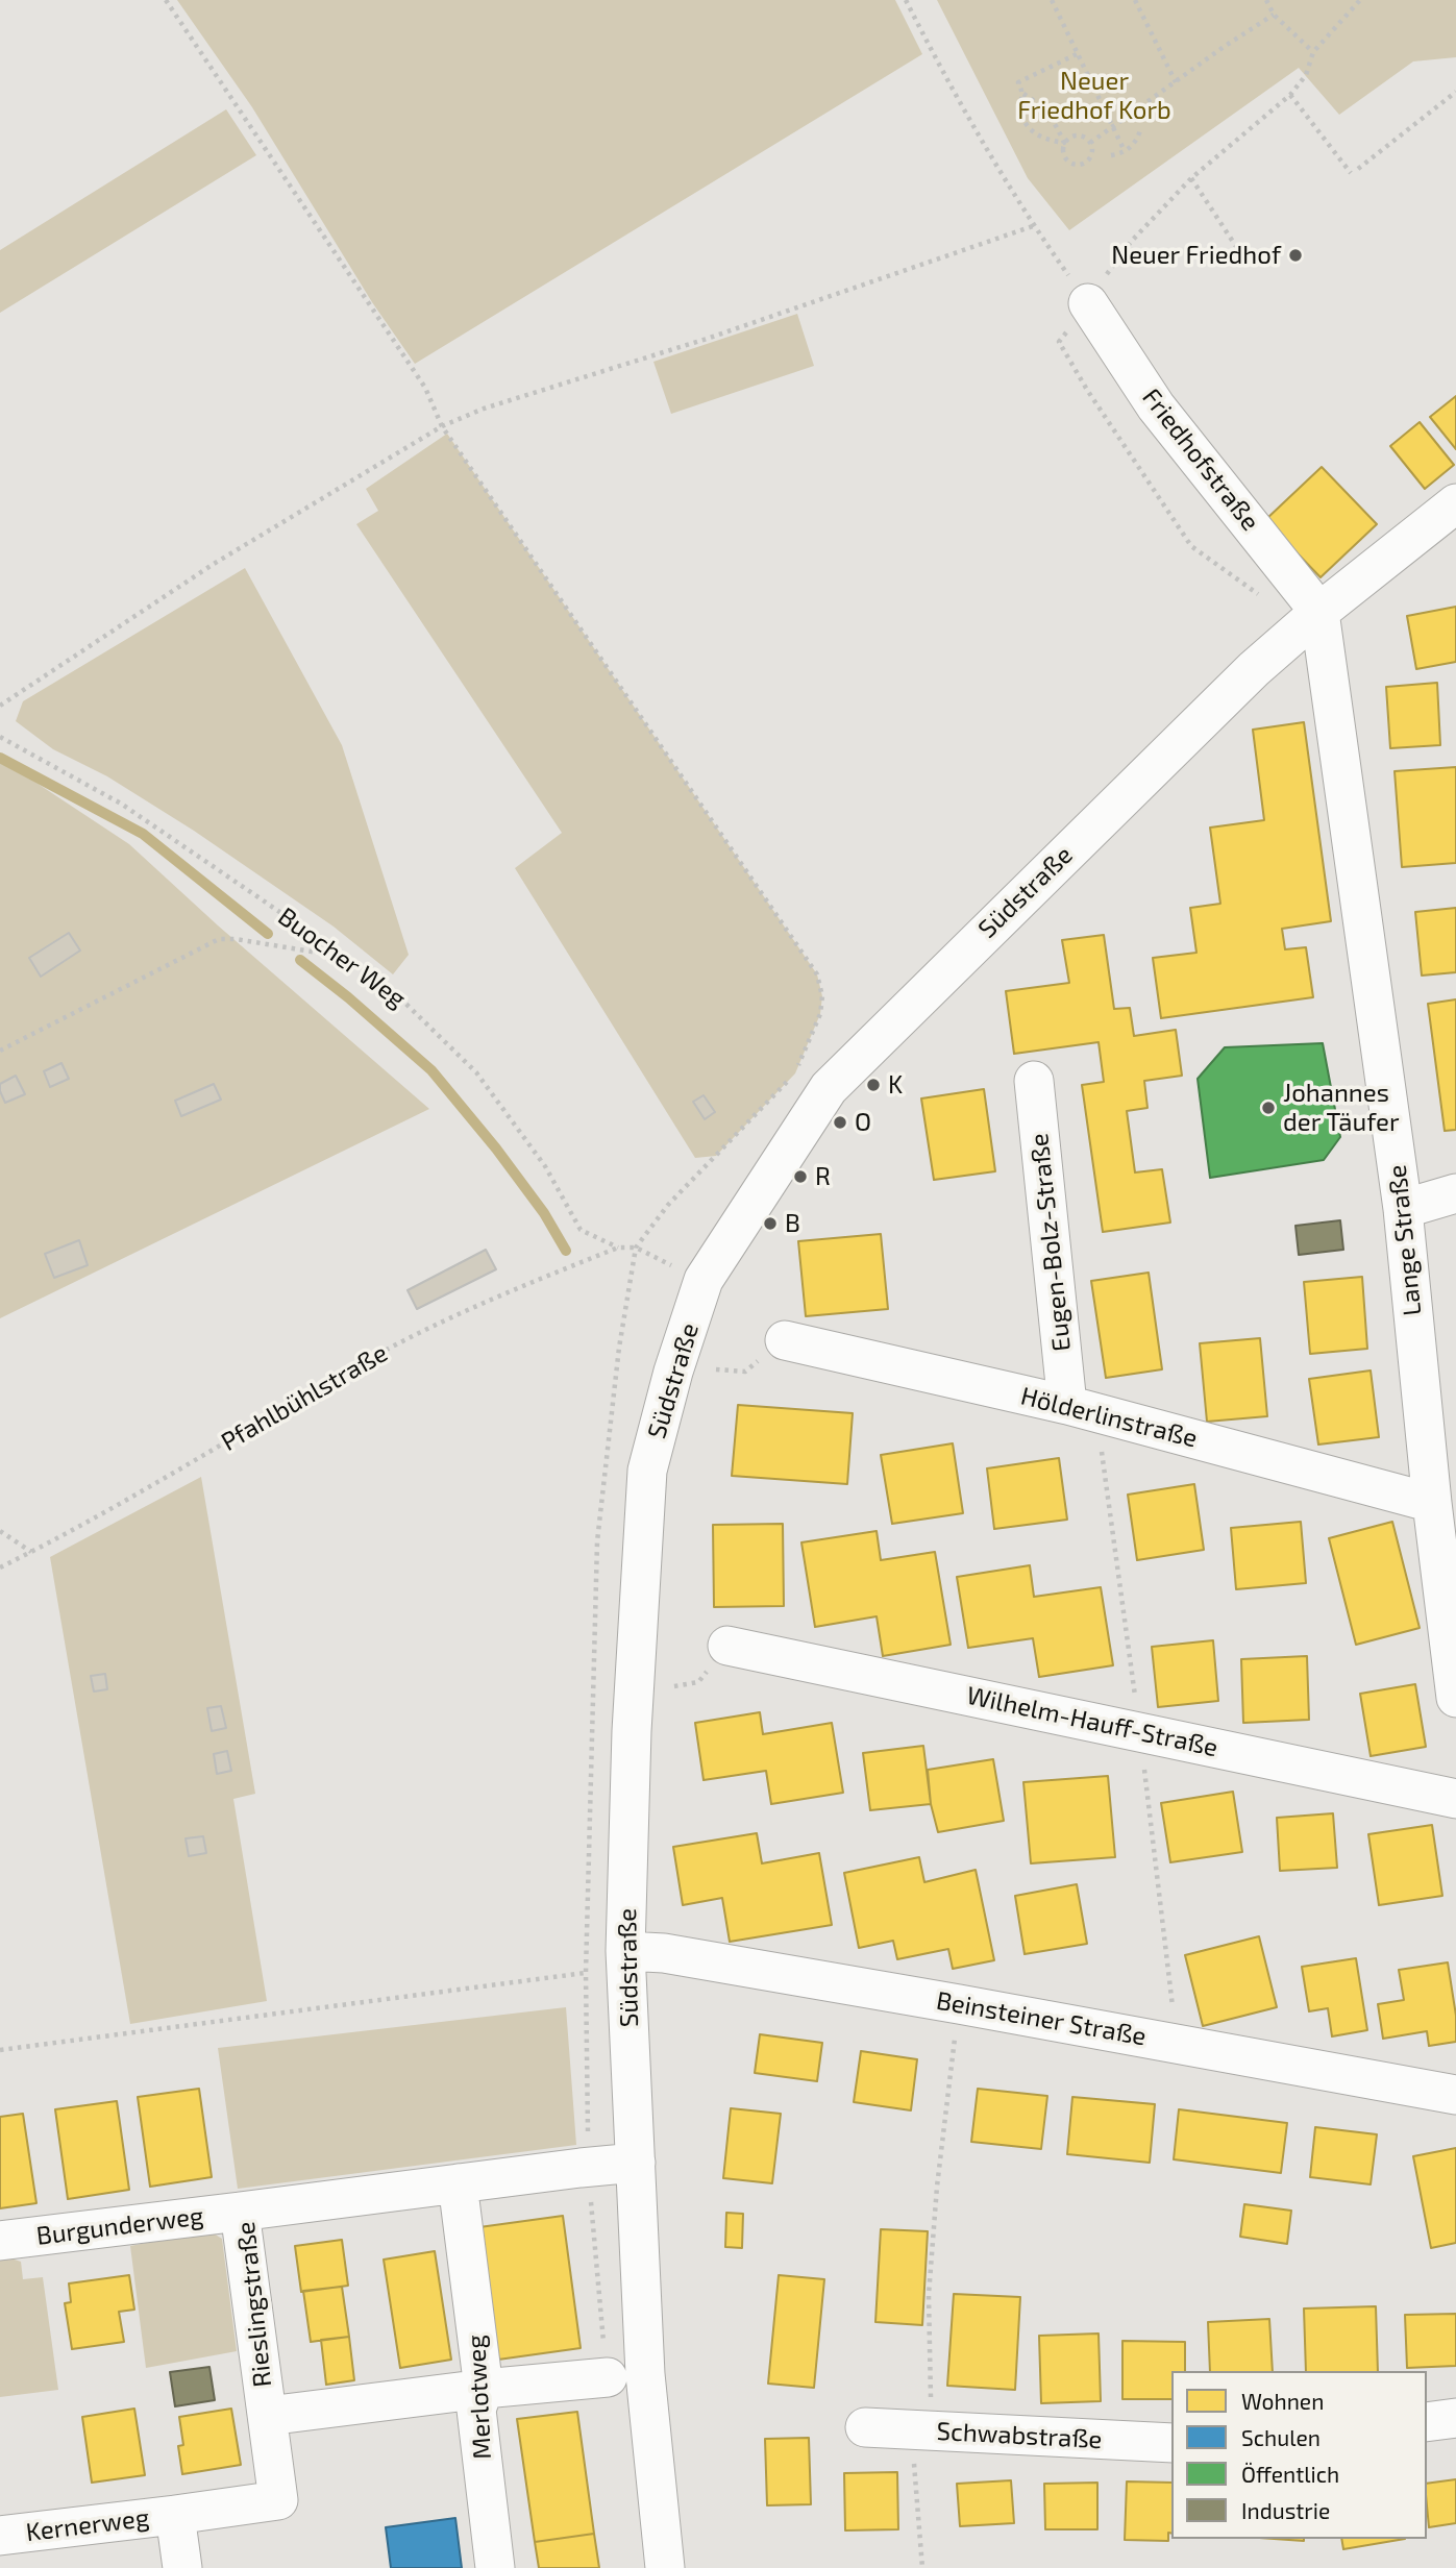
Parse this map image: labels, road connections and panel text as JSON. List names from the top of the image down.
{
  "streets": {
    "street": [
      "Friedhofstraße",
      "Südstraße",
      "Lange Straße",
      "Eugen-Bolz-Straße",
      "Hölderlinstraße",
      "Wilhelm-Hauff-Straße",
      "Beinsteiner Straße",
      "Burgunderweg",
      "Rieslingstraße",
      "Merlotweg",
      "Schwabstraße",
      "Kernerweg"
    ],
    "path": ["Buocher Weg", "Pfahlbühlstraße"]
  },
  "crossings": [
    ["Friedhofstraße", "Südstraße"],
    ["Friedhofstraße", "Lange Straße"],
    ["Südstraße", "Lange Straße"],
    ["Südstraße", "Beinsteiner Straße"],
    ["Südstraße", "Rieslingstraße"],
    ["Buocher Weg", "Pfahlbühlstraße"],
    ["Lange Straße", "Hölderlinstraße"],
    ["Eugen-Bolz-Straße", "Hölderlinstraße"],
    ["Burgunderweg", "Rieslingstraße"],
    ["Rieslingstraße", "Merlotweg"],
    ["Rieslingstraße", "Kernerweg"]
  ],
  "parks": ["Neuer Friedhof Korb"],
  "places": [
    "Neuer Friedhof",
    "K",
    "Johannes der Täufer",
    "O",
    "R",
    "B"
  ],
  "legend": [
    "Wohnen",
    "Schulen",
    "Öffentlich",
    "Industrie"
  ]
}
